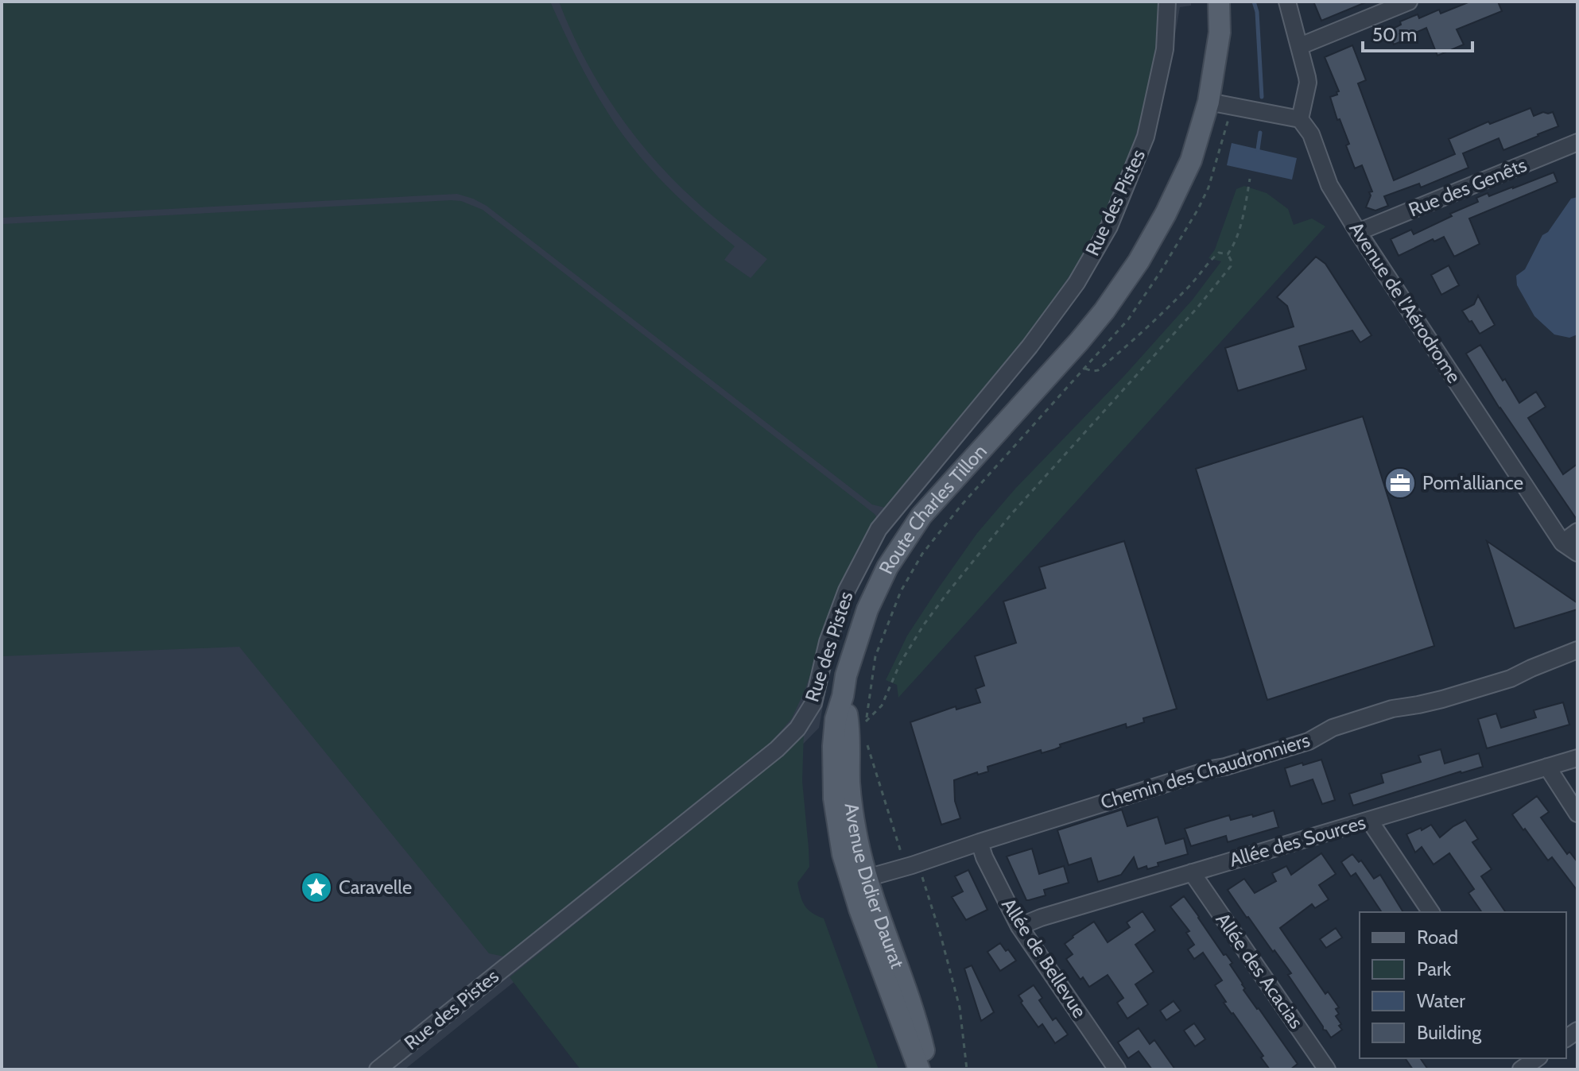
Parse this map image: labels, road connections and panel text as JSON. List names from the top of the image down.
{
  "streets": {
    "main road": ["Route Charles Tillon", "Avenue Didier Daurat"],
    "street": [
      "Rue des Genêts",
      "Rue des Pistes",
      "Avenue de l'Aérodrome",
      "Chemin des Chaudronniers",
      "Allée des Sources",
      "Allée de Bellevue",
      "Allée des Acacias"
    ]
  },
  "crossings": [
    ["Rue des Genêts", "Avenue de l'Aérodrome"],
    ["Route Charles Tillon", "Avenue Didier Daurat"],
    ["Chemin des Chaudronniers", "Avenue Didier Daurat"],
    ["Chemin des Chaudronniers", "Allée de Bellevue"],
    ["Allée des Sources", "Allée de Bellevue"],
    ["Allée des Sources", "Allée des Acacias"]
  ],
  "places": {
    "office": ["Pom'alliance"],
    "place": ["Caravelle"]
  },
  "legend": [
    "Road",
    "Park",
    "Water",
    "Building"
  ],
  "scale_bar": "50 m"
}
